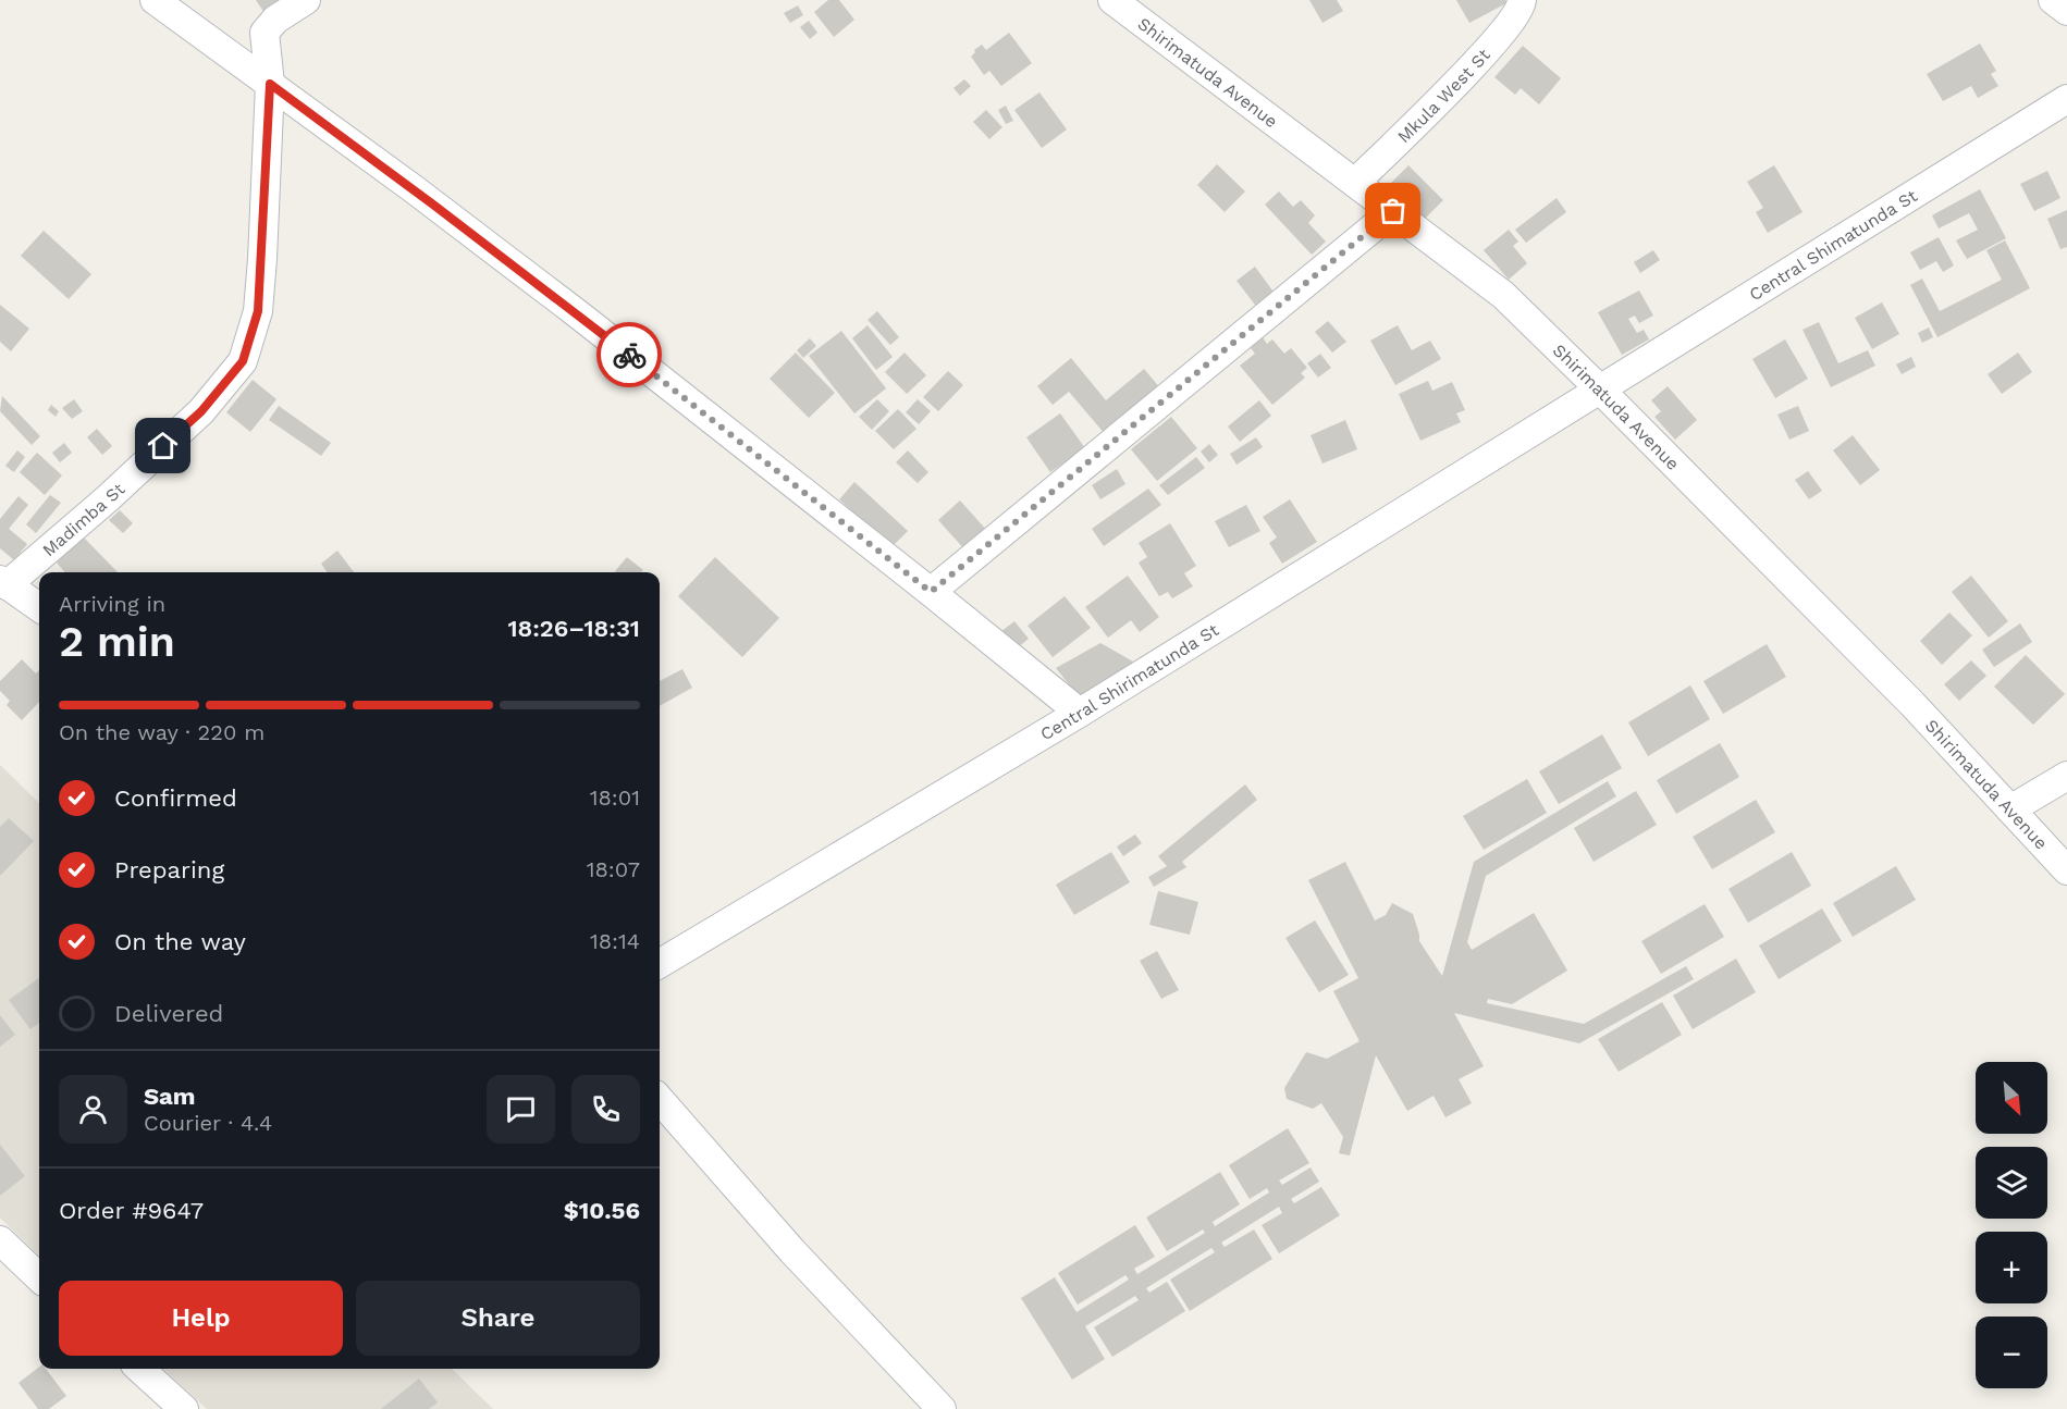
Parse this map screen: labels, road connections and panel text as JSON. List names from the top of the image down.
{
  "streets": {
    "street": [
      "Shirimatuda Avenue",
      "Mkula West St",
      "Central Shimatunda St",
      "Madimba St",
      "Central Shirimatunda St"
    ]
  },
  "crossings": [
    ["Shirimatuda Avenue", "Mkula West St"],
    ["Shirimatuda Avenue", "Central Shimatunda St"],
    ["Shirimatuda Avenue", "Central Shirimatunda St"],
    ["Central Shimatunda St", "Central Shirimatunda St"]
  ],
  "north": "bottom right",
  "page": {
    "heading": ["2 min", "Arriving in", "18:26–18:31"],
    "panel": [
      "Sam",
      "Courier · 4.4",
      "Order #9647",
      "$10.56"
    ],
    "bar": "On the way · 220 m",
    "list": [
      ["Confirmed", "18:01"],
      ["Preparing", "18:07"],
      ["On the way", "18:14"],
      "Delivered"
    ],
    "map_buttons": ["+", "−"],
    "buttons": ["Help", "Share"]
  }
}
